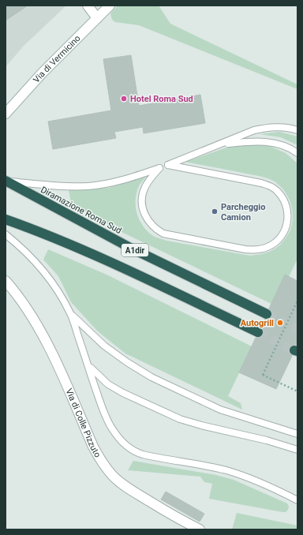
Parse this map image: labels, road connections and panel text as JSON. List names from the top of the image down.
{
  "streets": {
    "highway": ["Diramazione Roma Sud", "A1dir"],
    "street": ["Via di Vermicino", "Via di Colle Pizzuto"]
  },
  "places": ["Hotel Roma Sud", "Parcheggio Camion", "Autogrill"]
}
